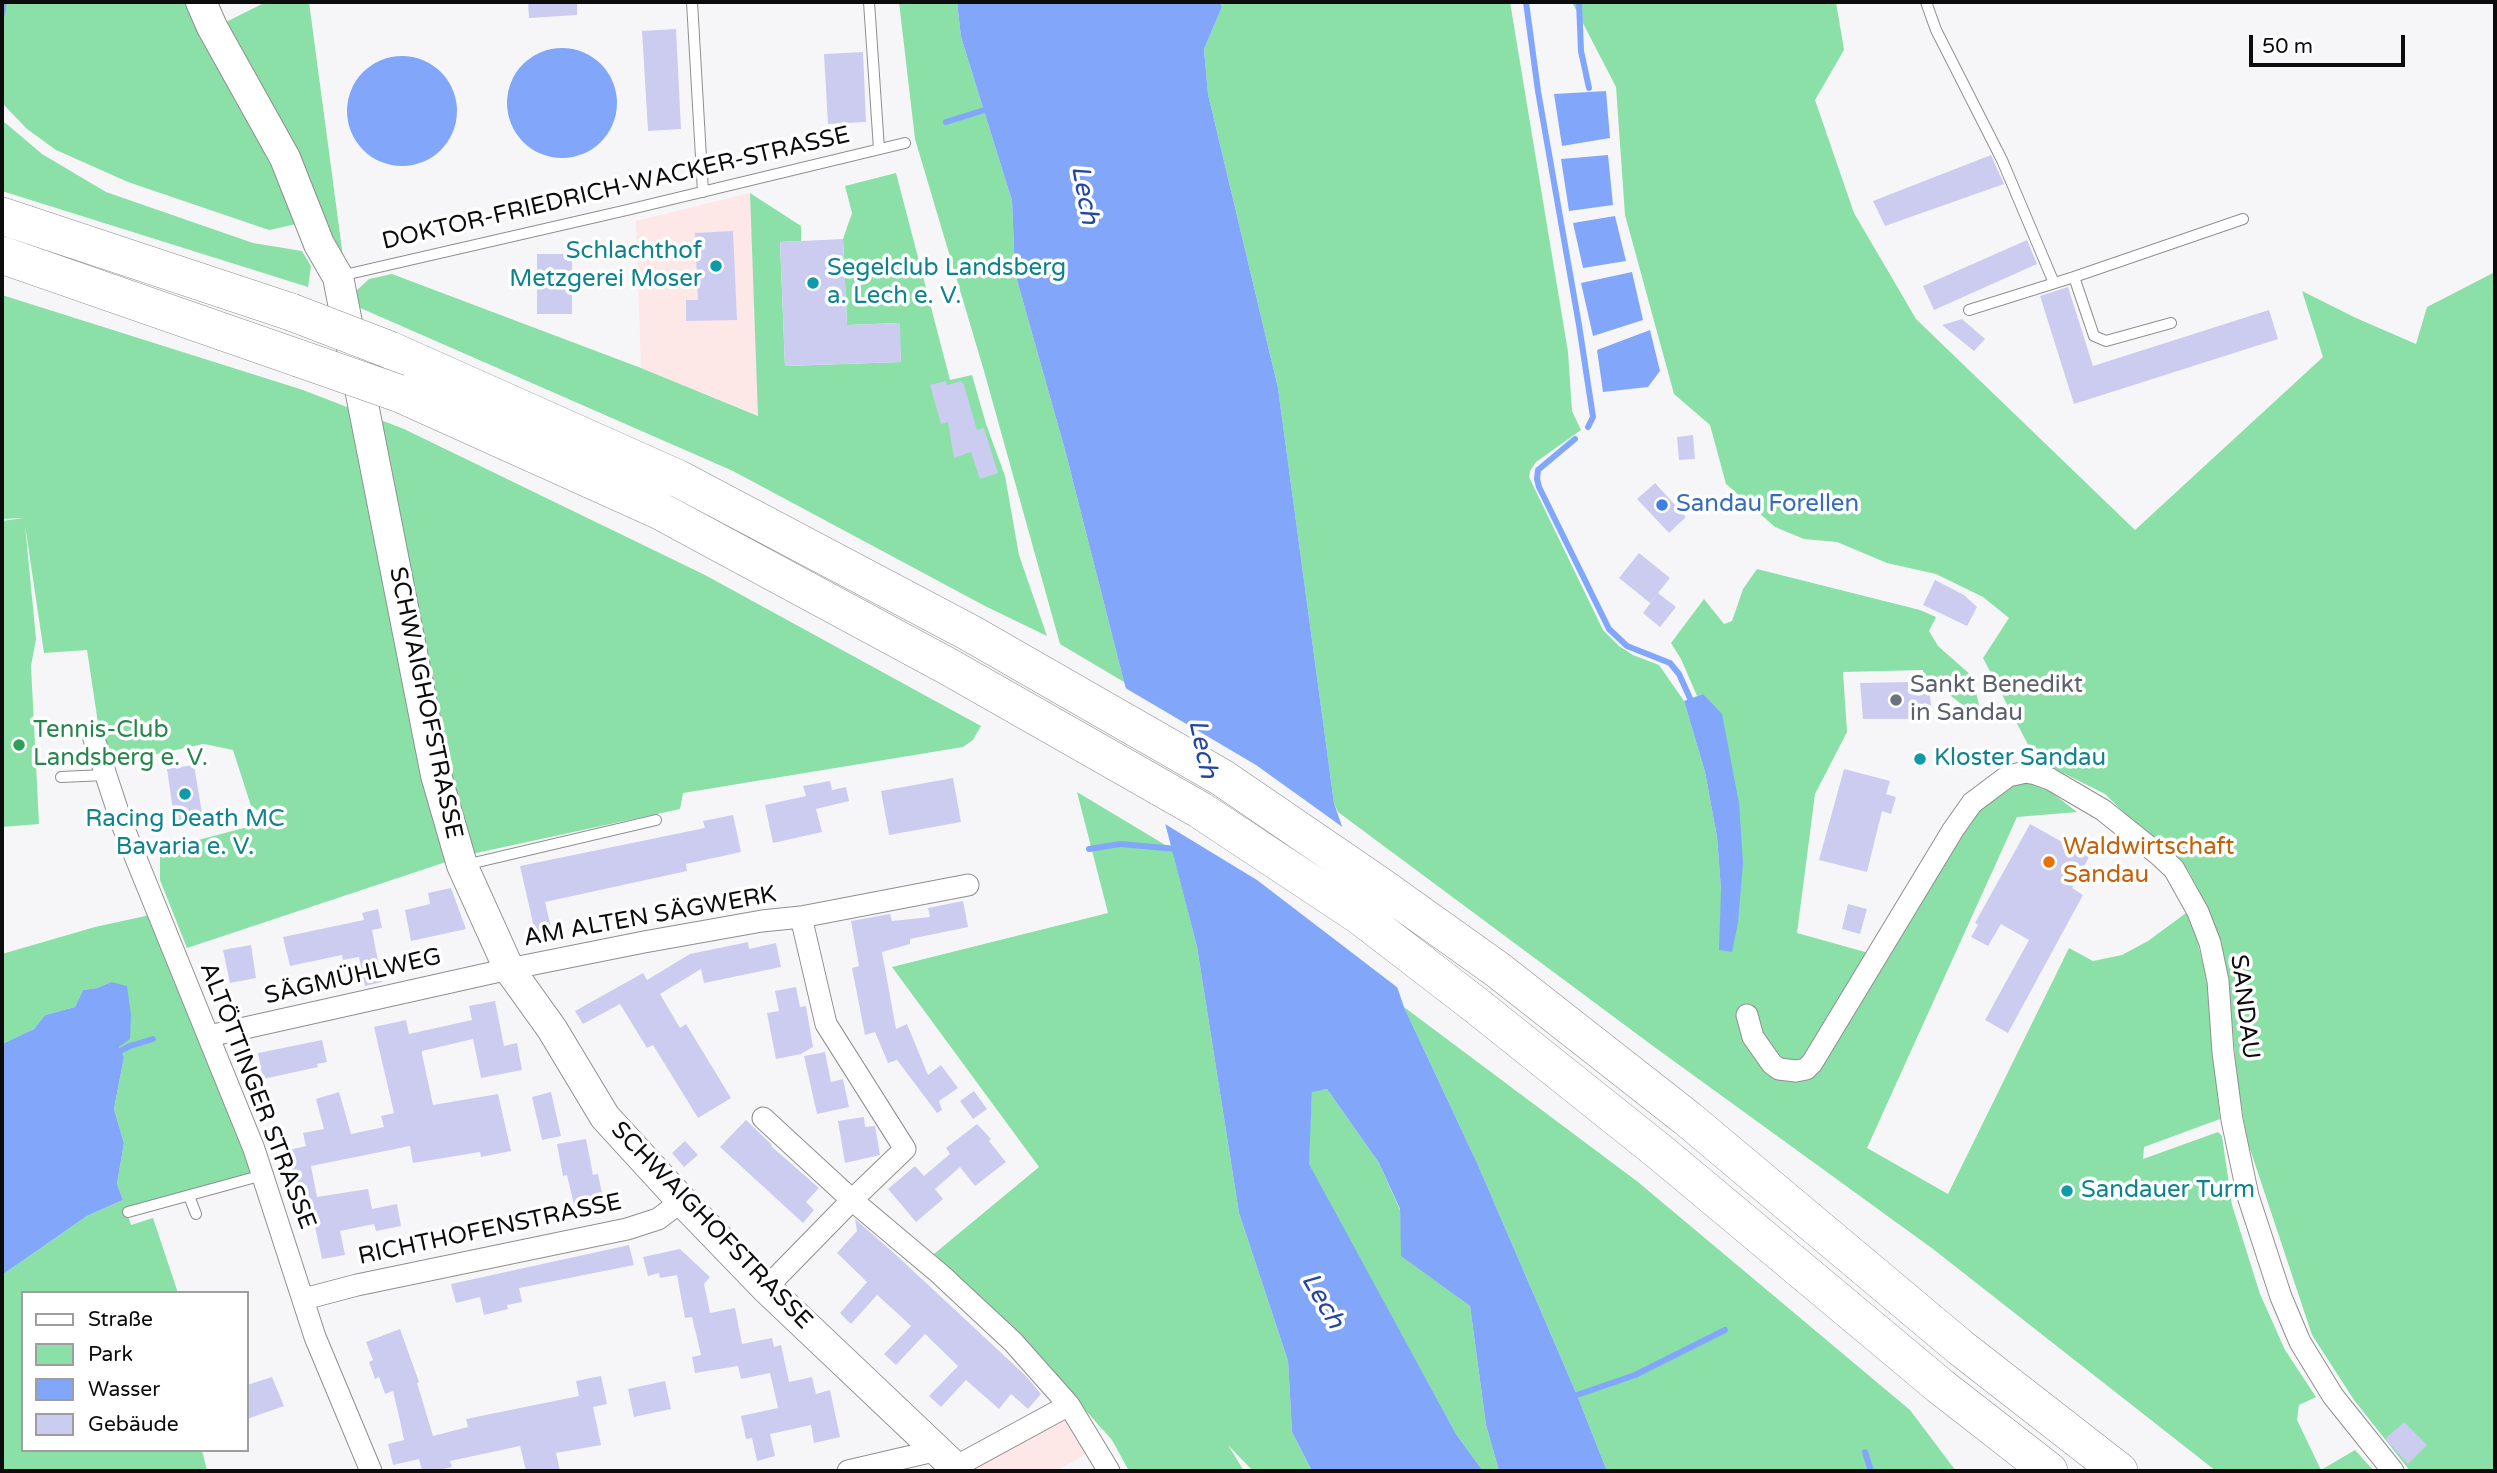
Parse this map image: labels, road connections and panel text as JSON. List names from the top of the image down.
{
  "streets": {
    "street": [
      "SCHWAIGHOFSTRASSE",
      "AM ALTEN SÄGWERK",
      "SÄGMÜHLWEG",
      "SANDAU",
      "ALTÖTTINGER STRASSE",
      "RICHTHOFENSTRASSE"
    ],
    "lane": ["DOKTOR-FRIEDRICH-WACKER-STRASSE"]
  },
  "crossings": [
    ["DOKTOR-FRIEDRICH-WACKER-STRASSE", "SCHWAIGHOFSTRASSE"],
    ["SCHWAIGHOFSTRASSE", "AM ALTEN SÄGWERK"],
    ["SCHWAIGHOFSTRASSE", "SÄGMÜHLWEG"],
    ["SCHWAIGHOFSTRASSE", "RICHTHOFENSTRASSE"],
    ["AM ALTEN SÄGWERK", "SÄGMÜHLWEG"],
    ["SÄGMÜHLWEG", "ALTÖTTINGER STRASSE"],
    ["ALTÖTTINGER STRASSE", "RICHTHOFENSTRASSE"]
  ],
  "water": ["Lech"],
  "places": [
    "Schlachthof Metzgerei Moser",
    "Segelclub Landsberg a. Lech e. V.",
    "Sandau Forellen",
    "Sankt Benedikt in Sandau",
    "Tennis-Club Landsberg e. V.",
    "Kloster Sandau",
    "Racing Death MC Bavaria e. V.",
    "Waldwirtschaft Sandau",
    "Sandauer Turm"
  ],
  "legend": [
    "Straße",
    "Park",
    "Wasser",
    "Gebäude"
  ],
  "scale_bar": "50 m"
}
